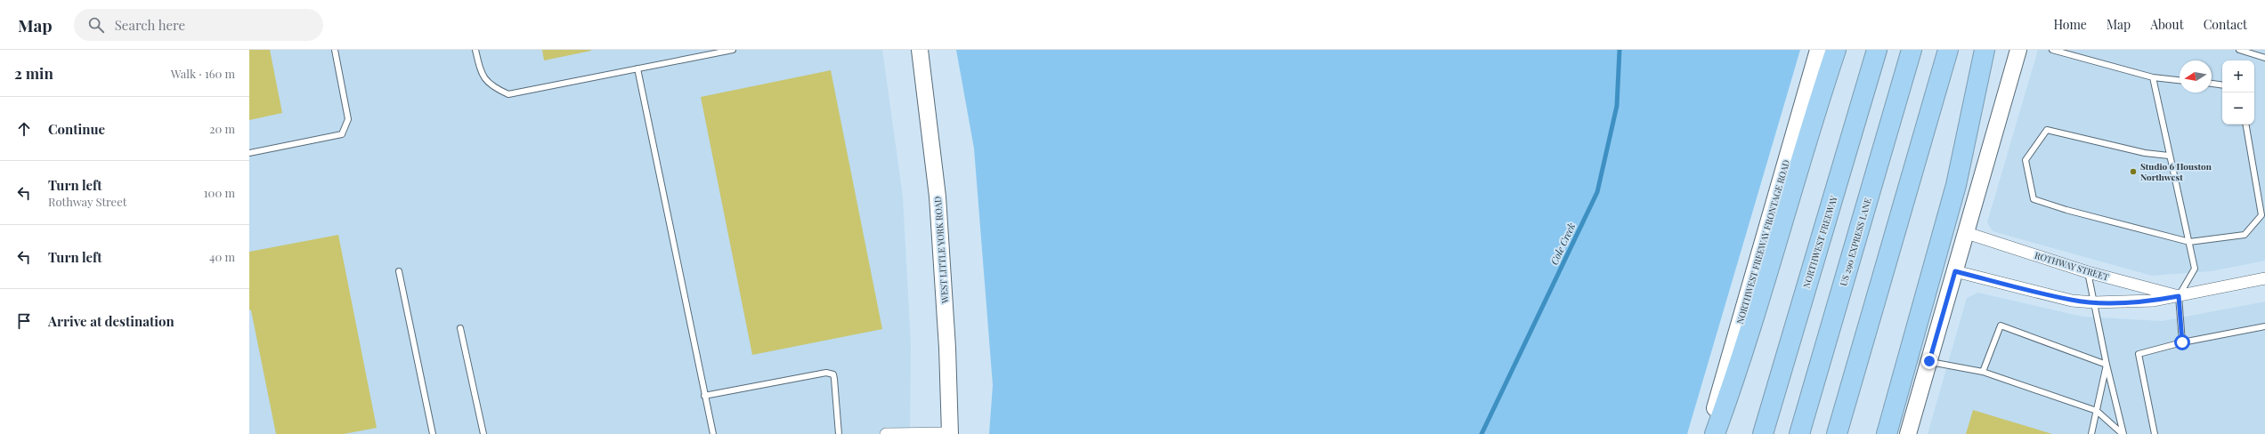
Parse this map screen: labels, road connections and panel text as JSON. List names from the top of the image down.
{
  "streets": {
    "highway": ["NORTHWEST FREEWAY", "US 290 EXPRESS LANE"],
    "main road": ["NORTHWEST FREEWAY FRONTAGE ROAD", "WEST LITTLE YORK ROAD"],
    "street": ["ROTHWAY STREET"]
  },
  "water": ["Cole Creek"],
  "places": ["Studio 6 Houston Northwest"],
  "north": "left",
  "page": {
    "header": "Map",
    "search": "Search here",
    "nav": [
      "Home",
      "Map",
      "About",
      "Contact"
    ],
    "heading": ["2 min", "Walk · 160 m"],
    "map_buttons": ["+", "−"],
    "list": [
      ["Continue", "20 m"],
      ["Turn left", "Rothway Street", "100 m"],
      ["Turn left", "40 m"],
      "Arrive at destination"
    ]
  }
}
